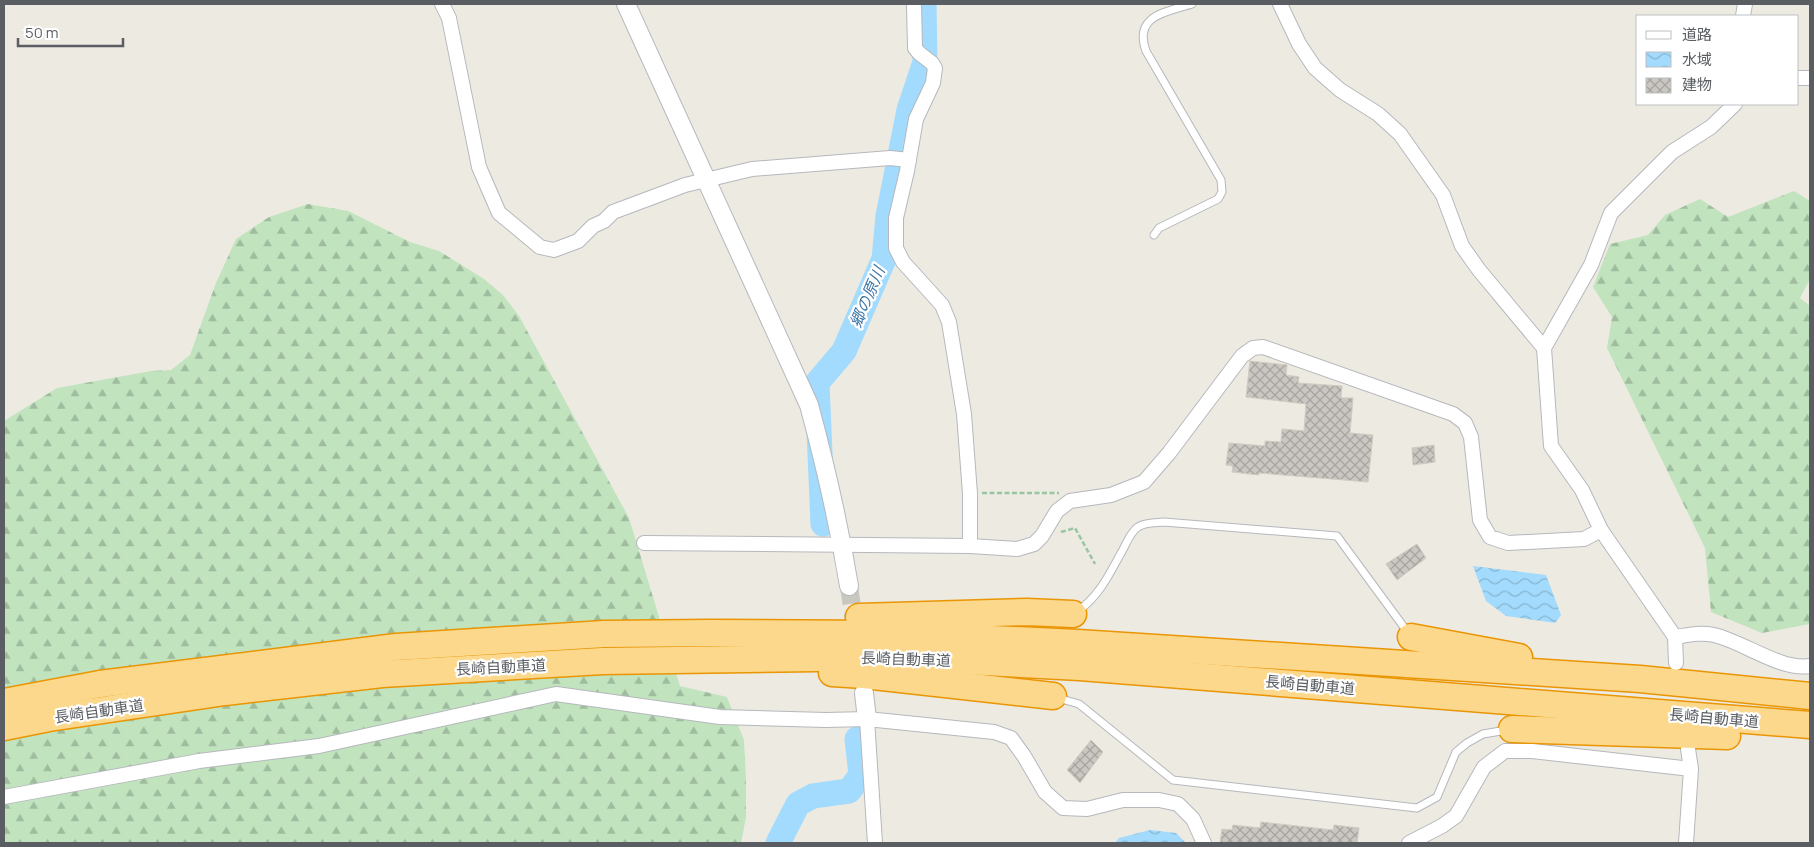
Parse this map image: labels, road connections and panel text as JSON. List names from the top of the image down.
{
  "streets": {
    "highway": ["長崎自動車道"]
  },
  "water": ["郷の原川"],
  "legend": ["道路", "水域", "建物"],
  "scale_bar": "50 m"
}
